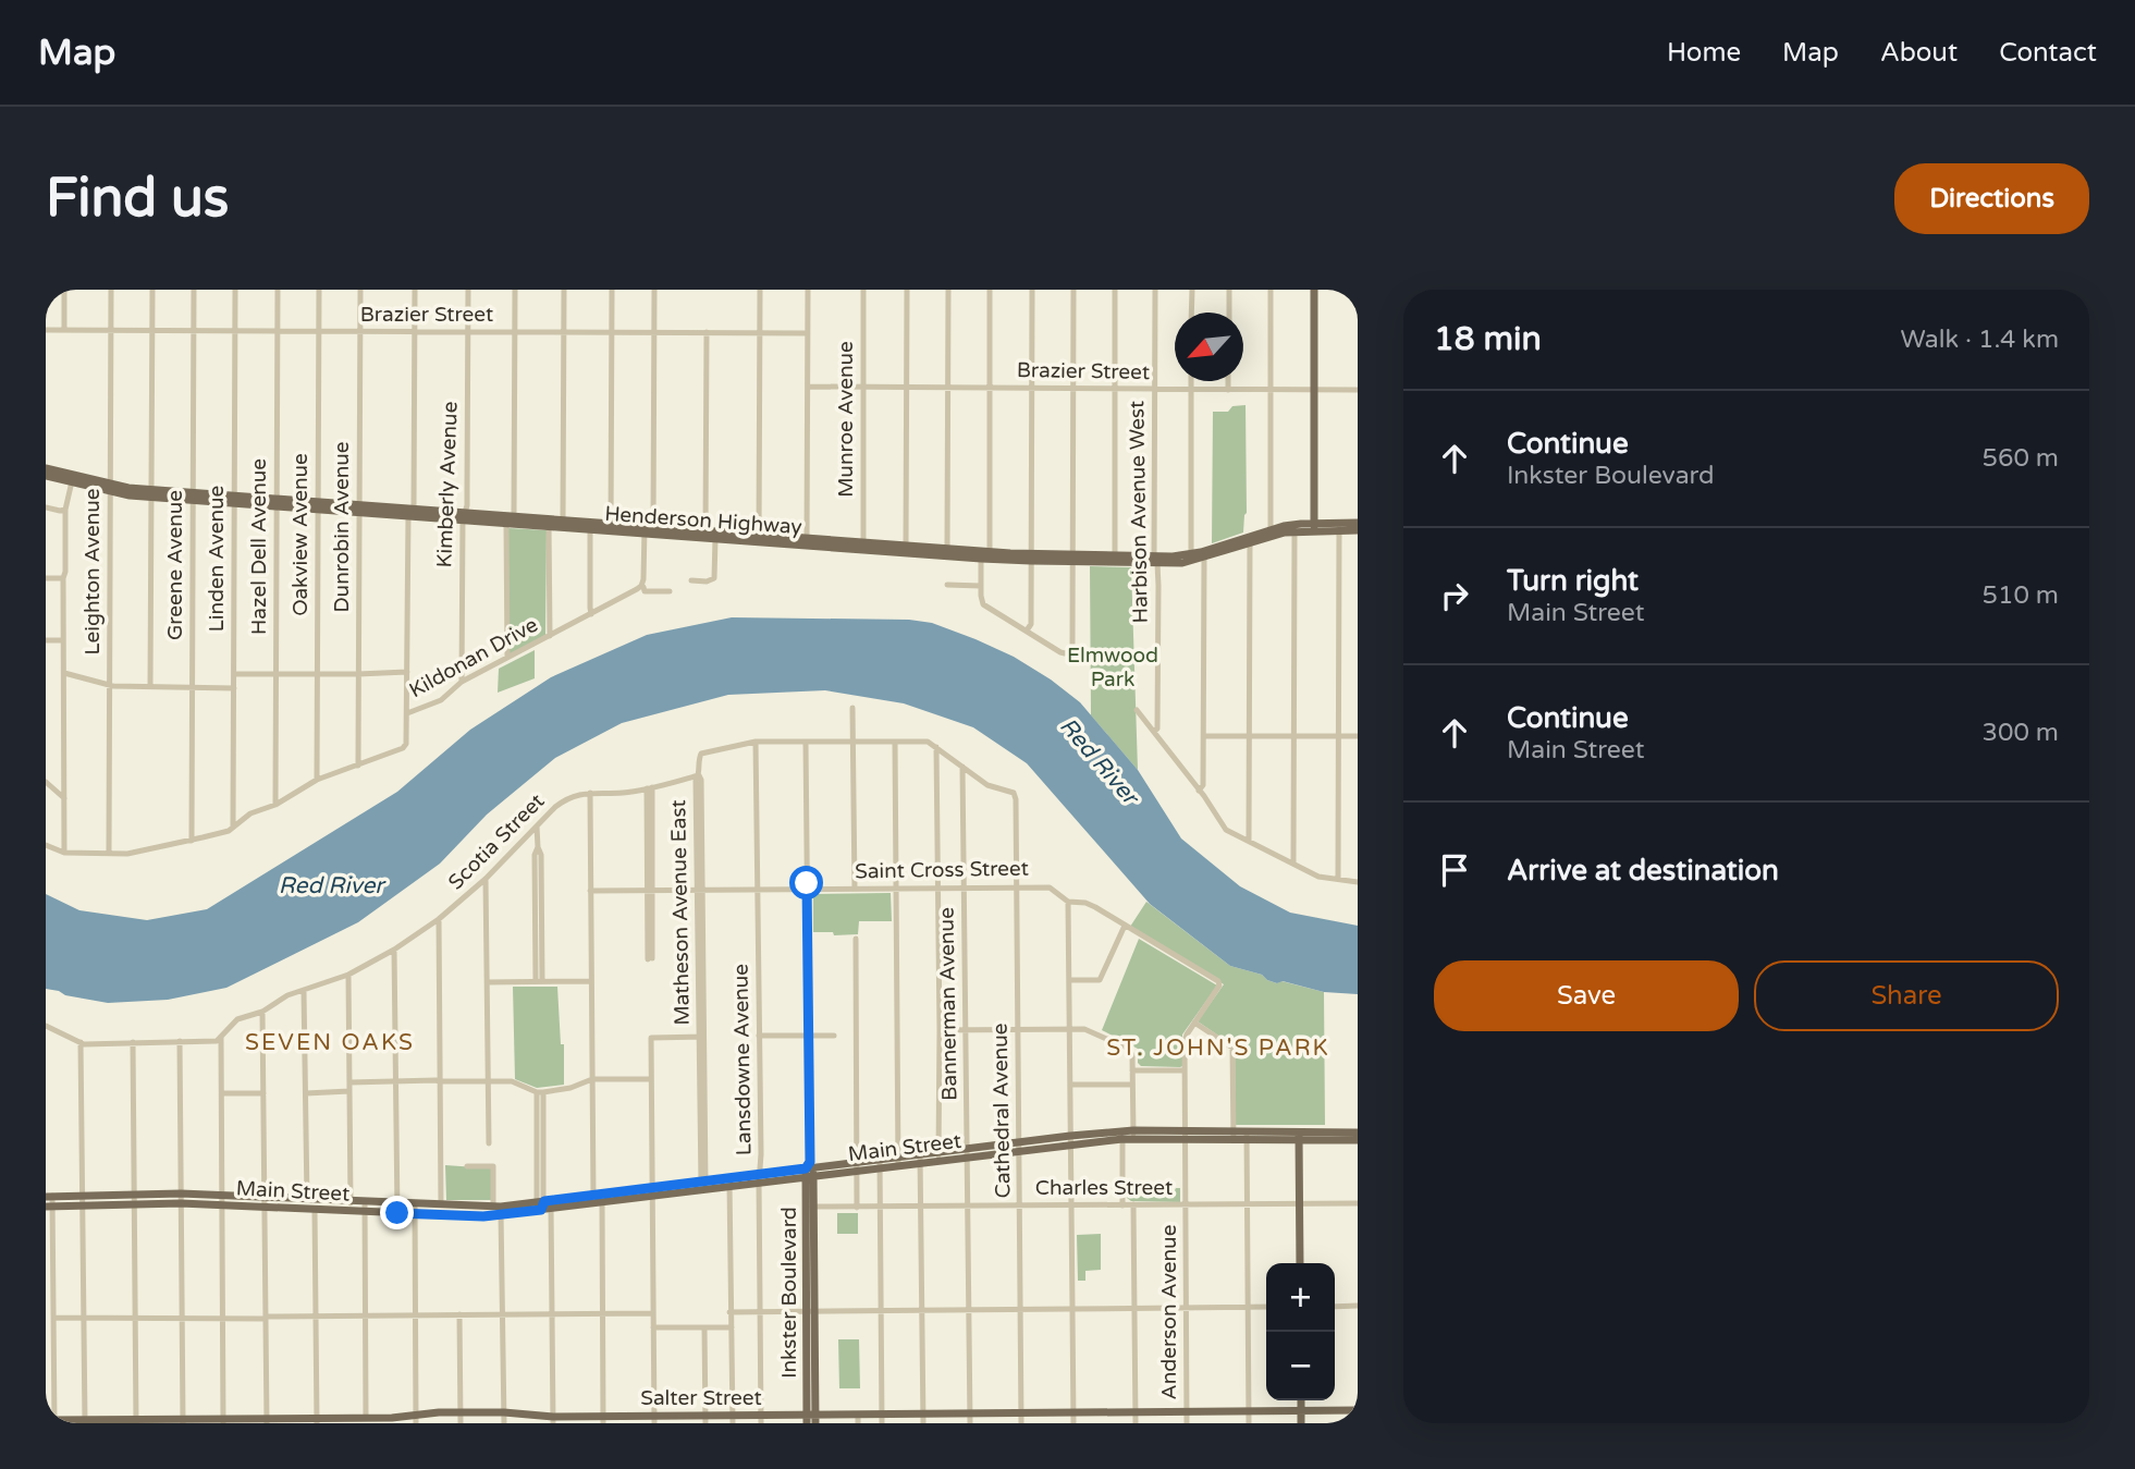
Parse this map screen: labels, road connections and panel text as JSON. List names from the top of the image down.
{
  "streets": {
    "main road": [
      "Henderson Highway",
      "Main Street",
      "Inkster Boulevard",
      "Salter Street"
    ],
    "street": [
      "Brazier Street",
      "Munroe Avenue",
      "Kimberly Avenue",
      "Harbison Avenue West",
      "Dunrobin Avenue",
      "Oakview Avenue",
      "Hazel Dell Avenue",
      "Linden Avenue",
      "Greene Avenue",
      "Leighton Avenue",
      "Kildonan Drive",
      "Scotia Street",
      "Saint Cross Street",
      "Matheson Avenue East",
      "Bannerman Avenue",
      "Lansdowne Avenue",
      "Cathedral Avenue",
      "Charles Street",
      "Anderson Avenue"
    ]
  },
  "crossings": [
    ["Brazier Street", "Munroe Avenue"],
    ["Brazier Street", "Kimberly Avenue"],
    ["Brazier Street", "Harbison Avenue West"],
    ["Brazier Street", "Dunrobin Avenue"],
    ["Brazier Street", "Oakview Avenue"],
    ["Brazier Street", "Hazel Dell Avenue"],
    ["Brazier Street", "Linden Avenue"],
    ["Brazier Street", "Greene Avenue"],
    ["Brazier Street", "Leighton Avenue"],
    ["Munroe Avenue", "Henderson Highway"],
    ["Kimberly Avenue", "Henderson Highway"],
    ["Kimberly Avenue", "Kildonan Drive"],
    ["Harbison Avenue West", "Henderson Highway"],
    ["Henderson Highway", "Dunrobin Avenue"],
    ["Henderson Highway", "Oakview Avenue"],
    ["Henderson Highway", "Hazel Dell Avenue"],
    ["Henderson Highway", "Linden Avenue"],
    ["Henderson Highway", "Greene Avenue"],
    ["Henderson Highway", "Leighton Avenue"],
    ["Dunrobin Avenue", "Kildonan Drive"],
    ["Oakview Avenue", "Kildonan Drive"],
    ["Hazel Dell Avenue", "Kildonan Drive"],
    ["Linden Avenue", "Kildonan Drive"],
    ["Greene Avenue", "Kildonan Drive"],
    ["Leighton Avenue", "Kildonan Drive"],
    ["Scotia Street", "Matheson Avenue East"],
    ["Saint Cross Street", "Matheson Avenue East"],
    ["Saint Cross Street", "Bannerman Avenue"],
    ["Saint Cross Street", "Lansdowne Avenue"],
    ["Saint Cross Street", "Cathedral Avenue"],
    ["Saint Cross Street", "Inkster Boulevard"],
    ["Saint Cross Street", "Anderson Avenue"],
    ["Matheson Avenue East", "Main Street"],
    ["Bannerman Avenue", "Cathedral Avenue"],
    ["Bannerman Avenue", "Main Street"],
    ["Bannerman Avenue", "Charles Street"],
    ["Bannerman Avenue", "Salter Street"],
    ["Lansdowne Avenue", "Main Street"],
    ["Lansdowne Avenue", "Salter Street"],
    ["Cathedral Avenue", "Main Street"],
    ["Cathedral Avenue", "Charles Street"],
    ["Cathedral Avenue", "Salter Street"],
    ["Main Street", "Inkster Boulevard"],
    ["Main Street", "Anderson Avenue"],
    ["Charles Street", "Inkster Boulevard"],
    ["Charles Street", "Anderson Avenue"],
    ["Inkster Boulevard", "Salter Street"],
    ["Anderson Avenue", "Salter Street"]
  ],
  "districts": ["SEVEN OAKS", "ST. JOHN'S PARK"],
  "water": ["Red River"],
  "parks": ["Elmwood Park"],
  "north": "bottom left",
  "page": {
    "header": "Map",
    "nav": [
      "Home",
      "Map",
      "About",
      "Contact"
    ],
    "buttons": [
      "Directions",
      ["Save", "Share"]
    ],
    "title": "Find us",
    "heading": ["18 min", "Walk · 1.4 km"],
    "list": [
      ["Continue", "Inkster Boulevard", "560 m"],
      ["Turn right", "Main Street", "510 m"],
      ["Continue", "Main Street", "300 m"],
      "Arrive at destination"
    ],
    "map_buttons": ["+", "−"]
  }
}
